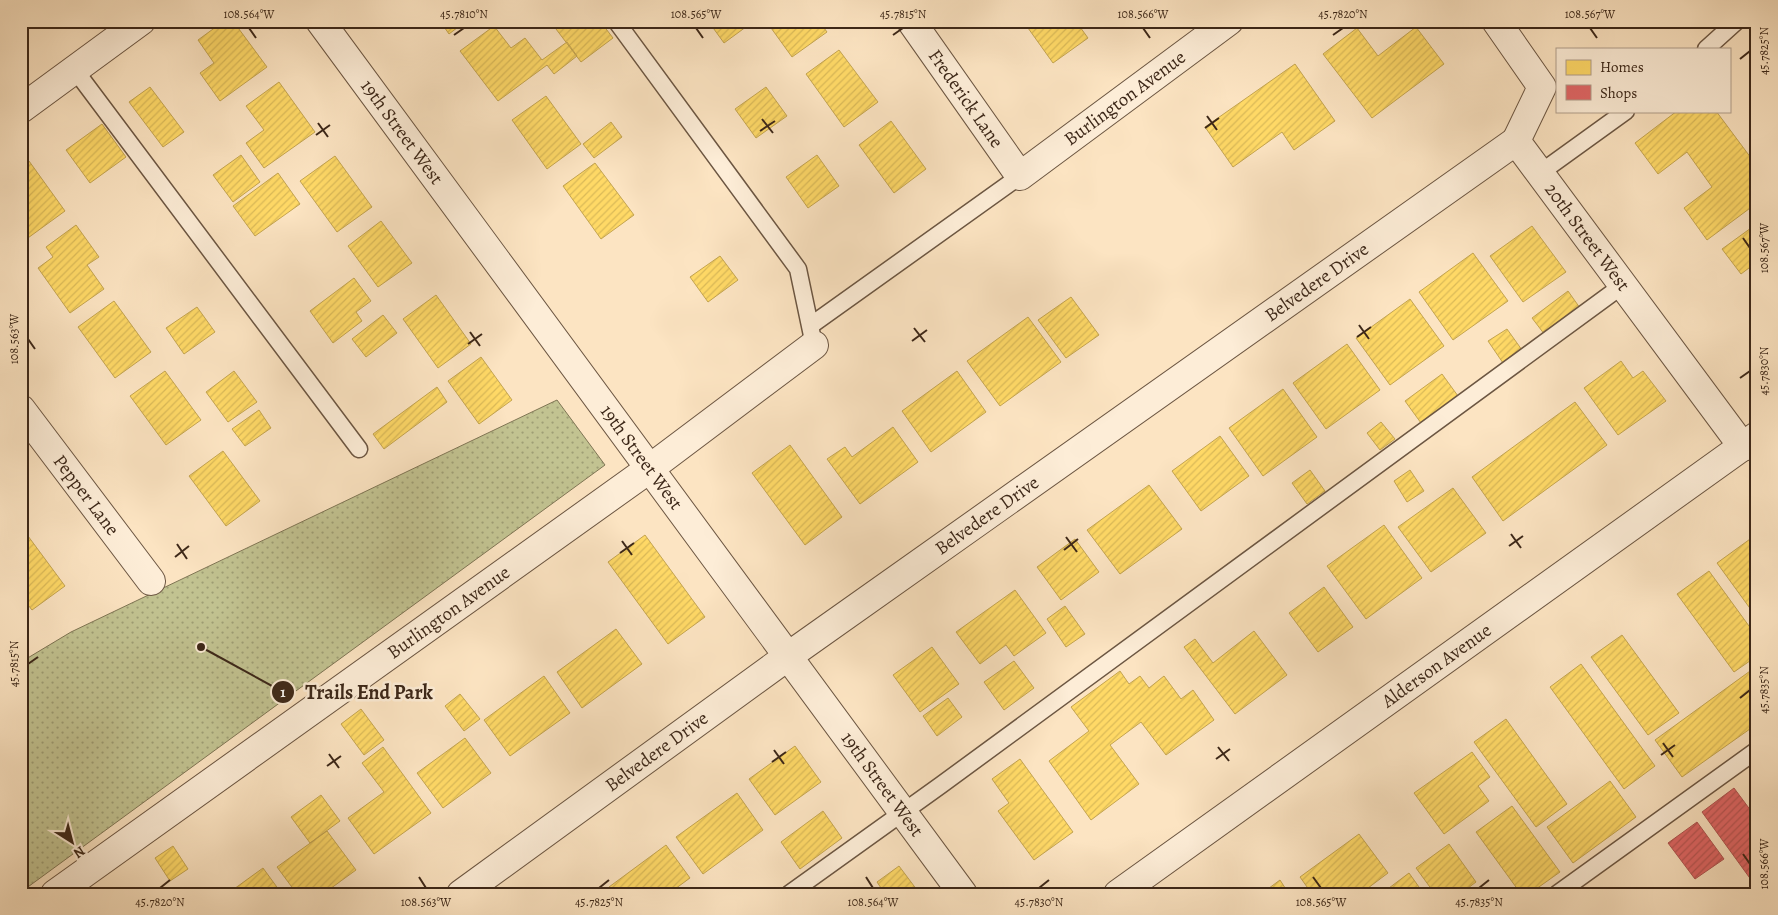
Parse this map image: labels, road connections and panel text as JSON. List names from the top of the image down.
{
  "streets": {
    "street": [
      "Frederick Lane",
      "Burlington Avenue",
      "19th Street West",
      "20th Street West",
      "Belvedere Drive",
      "Pepper Lane",
      "Alderson Avenue"
    ]
  },
  "crossings": [
    ["Frederick Lane", "Burlington Avenue"],
    ["Burlington Avenue", "19th Street West"],
    ["19th Street West", "Belvedere Drive"],
    ["20th Street West", "Belvedere Drive"],
    ["20th Street West", "Alderson Avenue"]
  ],
  "places": ["Trails End Park"],
  "legend": ["Homes", "Shops"],
  "north": "bottom right",
  "coordinates": [
    "108.564°W",
    "45.7810°N",
    "108.565°W",
    "45.7815°N",
    "108.566°W",
    "45.7820°N",
    "108.567°W",
    "45.7825°N",
    "108.563°W",
    "45.7830°N",
    "45.7835°N"
  ]
}
